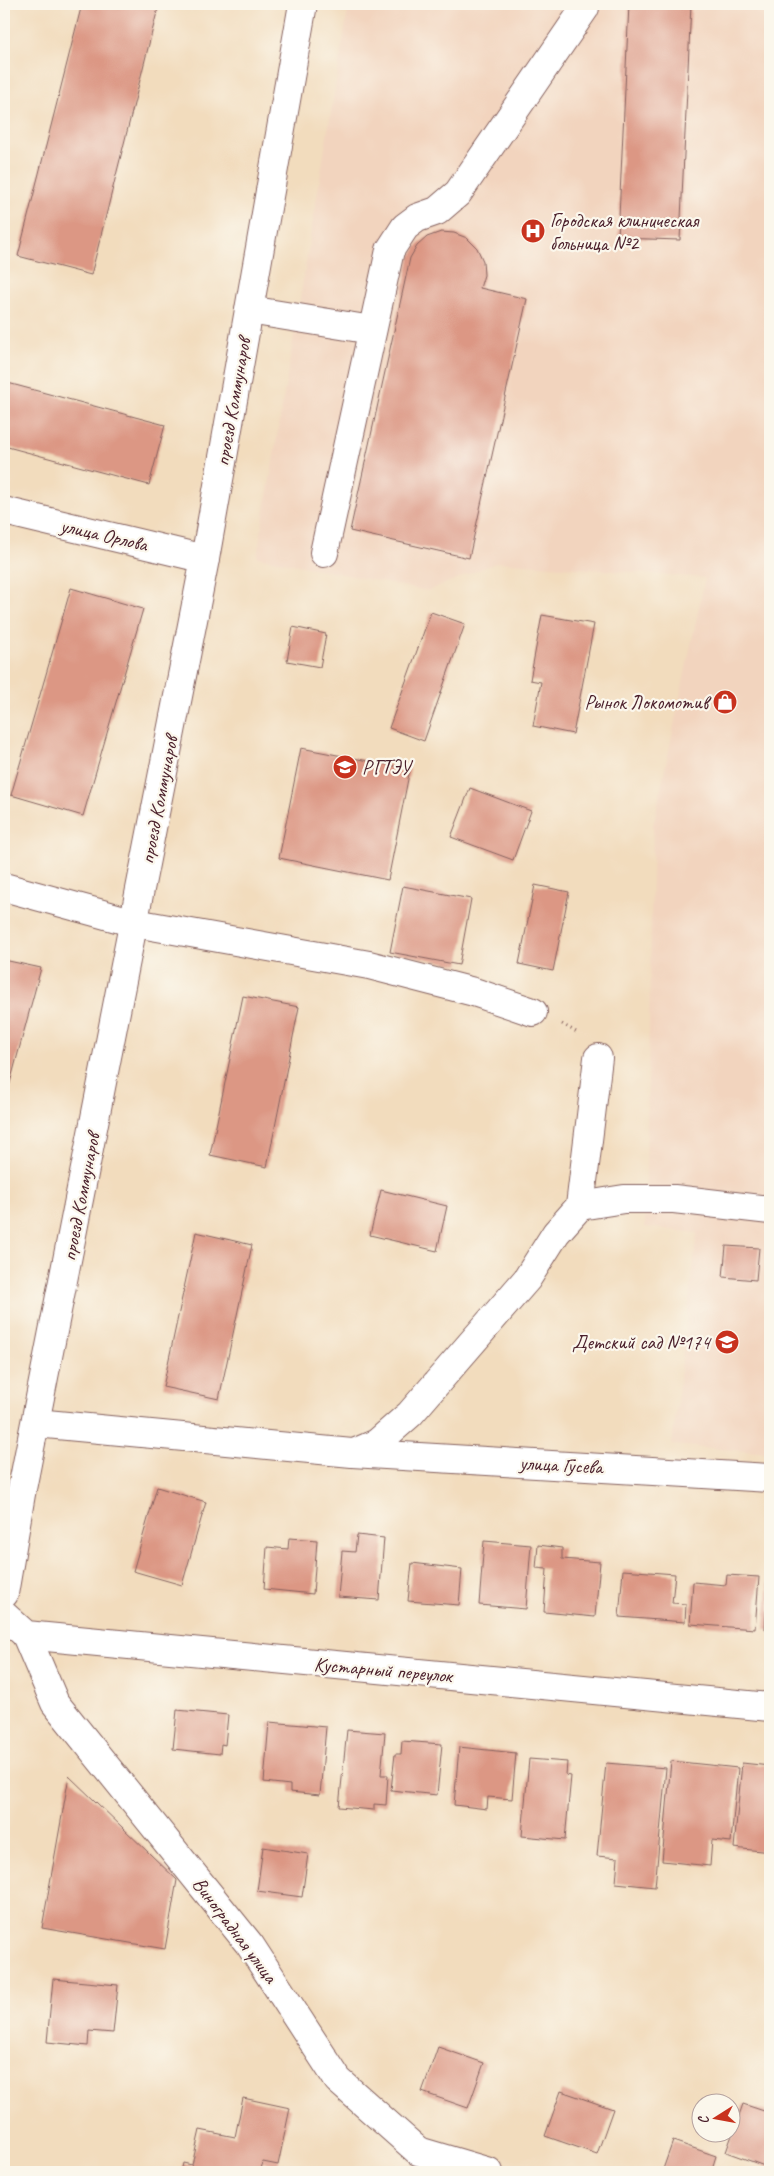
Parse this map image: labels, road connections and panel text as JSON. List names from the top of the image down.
{
  "streets": {
    "street": [
      "проезд Коммунаров",
      "улица Орлова",
      "улица Гусева",
      "Кустарный переулок",
      "Виноградная улица"
    ]
  },
  "crossings": [
    ["проезд Коммунаров", "улица Орлова"],
    ["проезд Коммунаров", "улица Гусева"],
    ["Кустарный переулок", "Виноградная улица"]
  ],
  "places": {
    "hospital": ["Городская клиническая больница №2"],
    "shop": ["Рынок Локомотив"],
    "school or university": ["РГТЭУ", "Детский сад №174"]
  },
  "north": "left"
}
